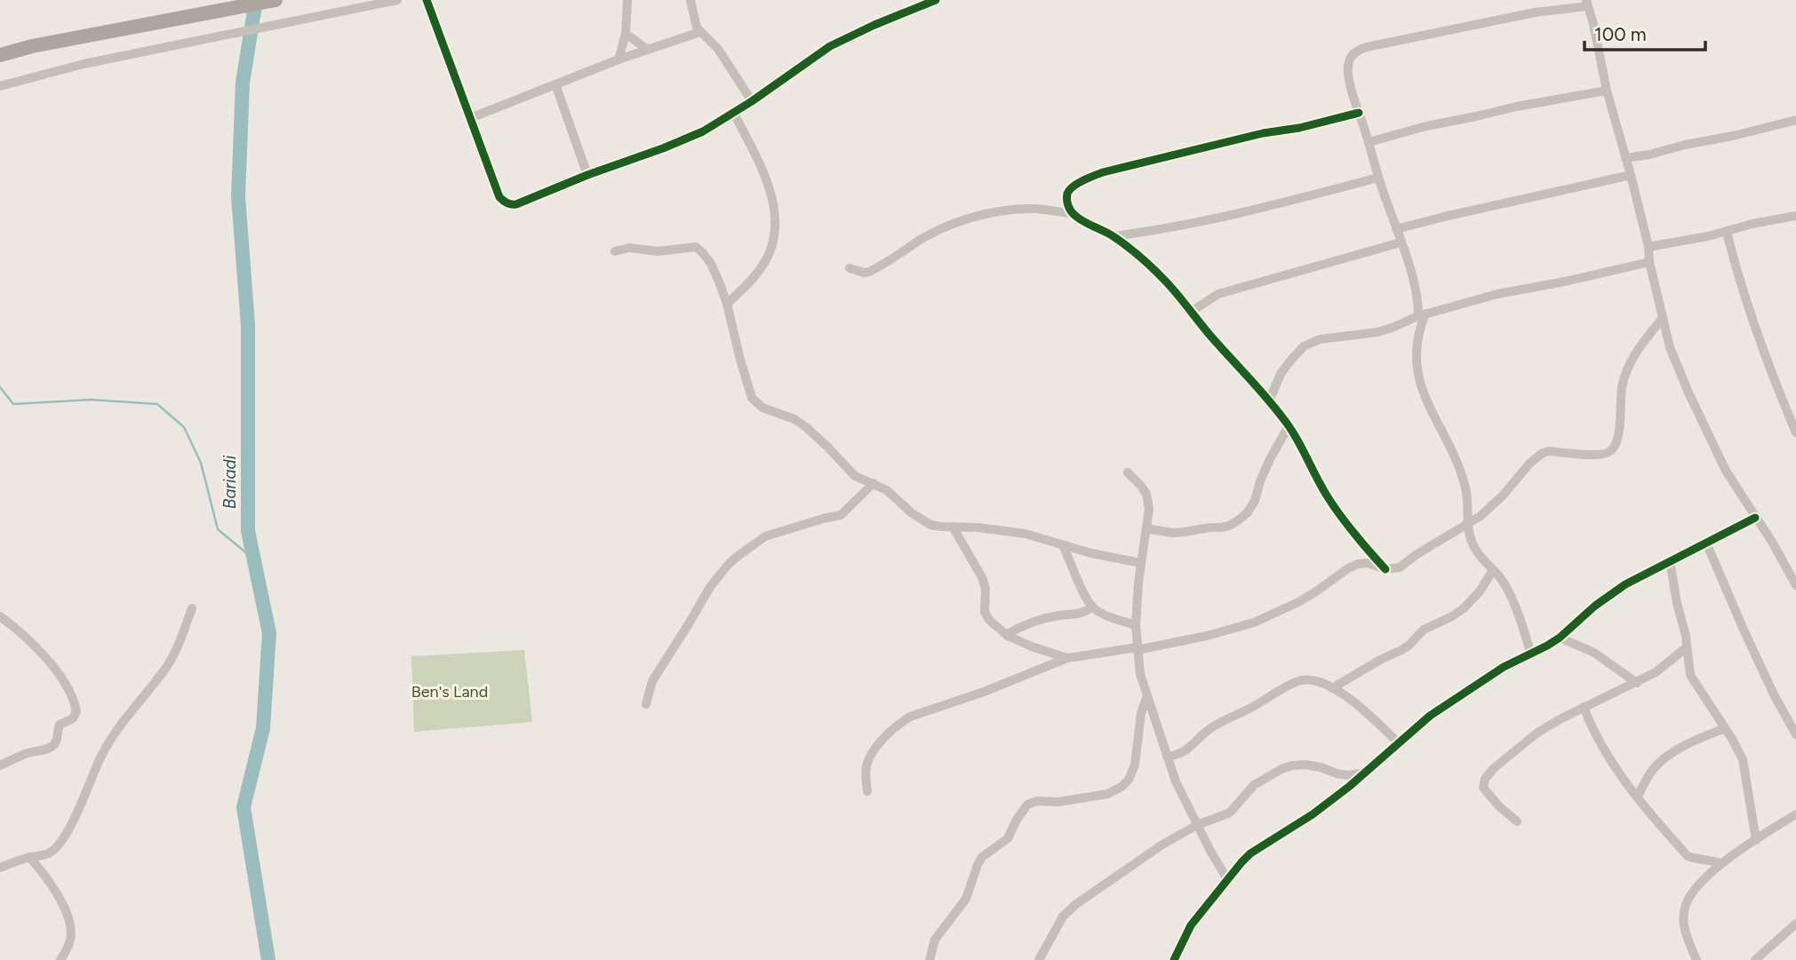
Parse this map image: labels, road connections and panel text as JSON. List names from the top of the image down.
{
  "water": ["Bariadi"],
  "parks": ["Ben's Land"],
  "scale_bar": "100 m"
}
